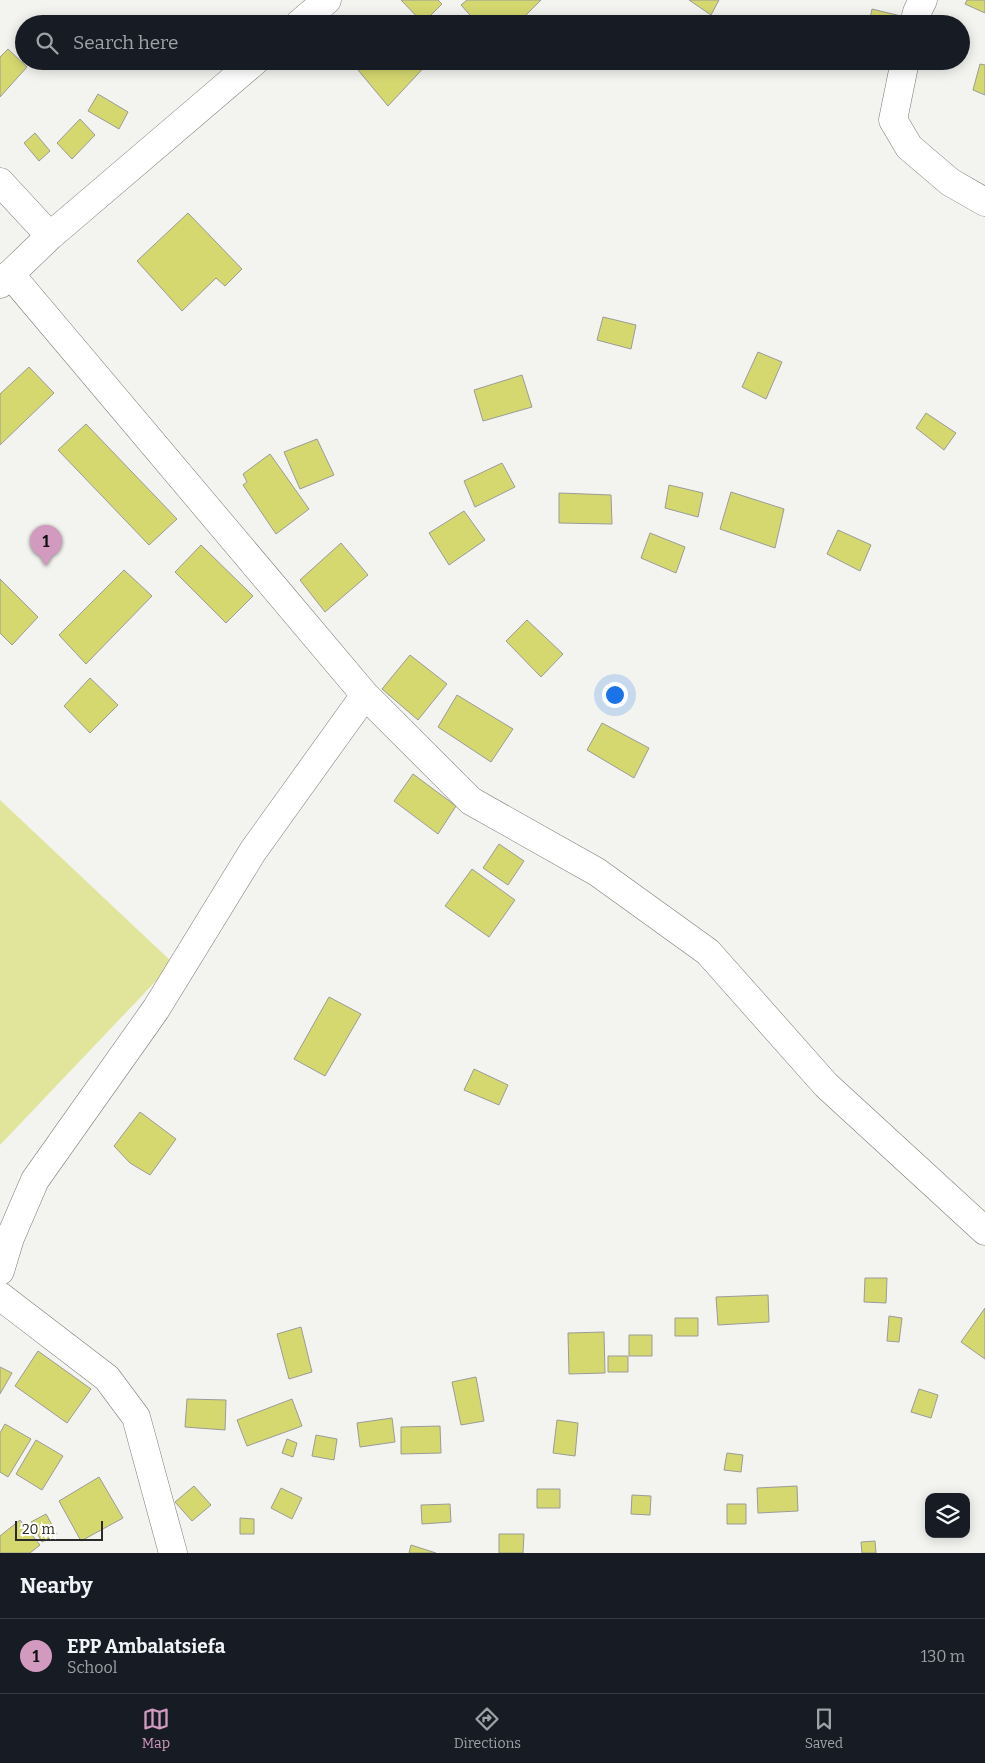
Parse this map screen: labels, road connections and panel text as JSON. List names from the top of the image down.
{
  "scale_bar": "20 m",
  "page": {
    "search": "Search here",
    "pins": "1",
    "scale": "20 m",
    "heading": "Nearby",
    "list": [
      {
        "mark": "1",
        "name": "EPP Ambalatsiefa",
        "note": "School",
        "value": "130 m"
      }
    ],
    "nav": ["Map", "Directions", "Saved"]
  }
}
